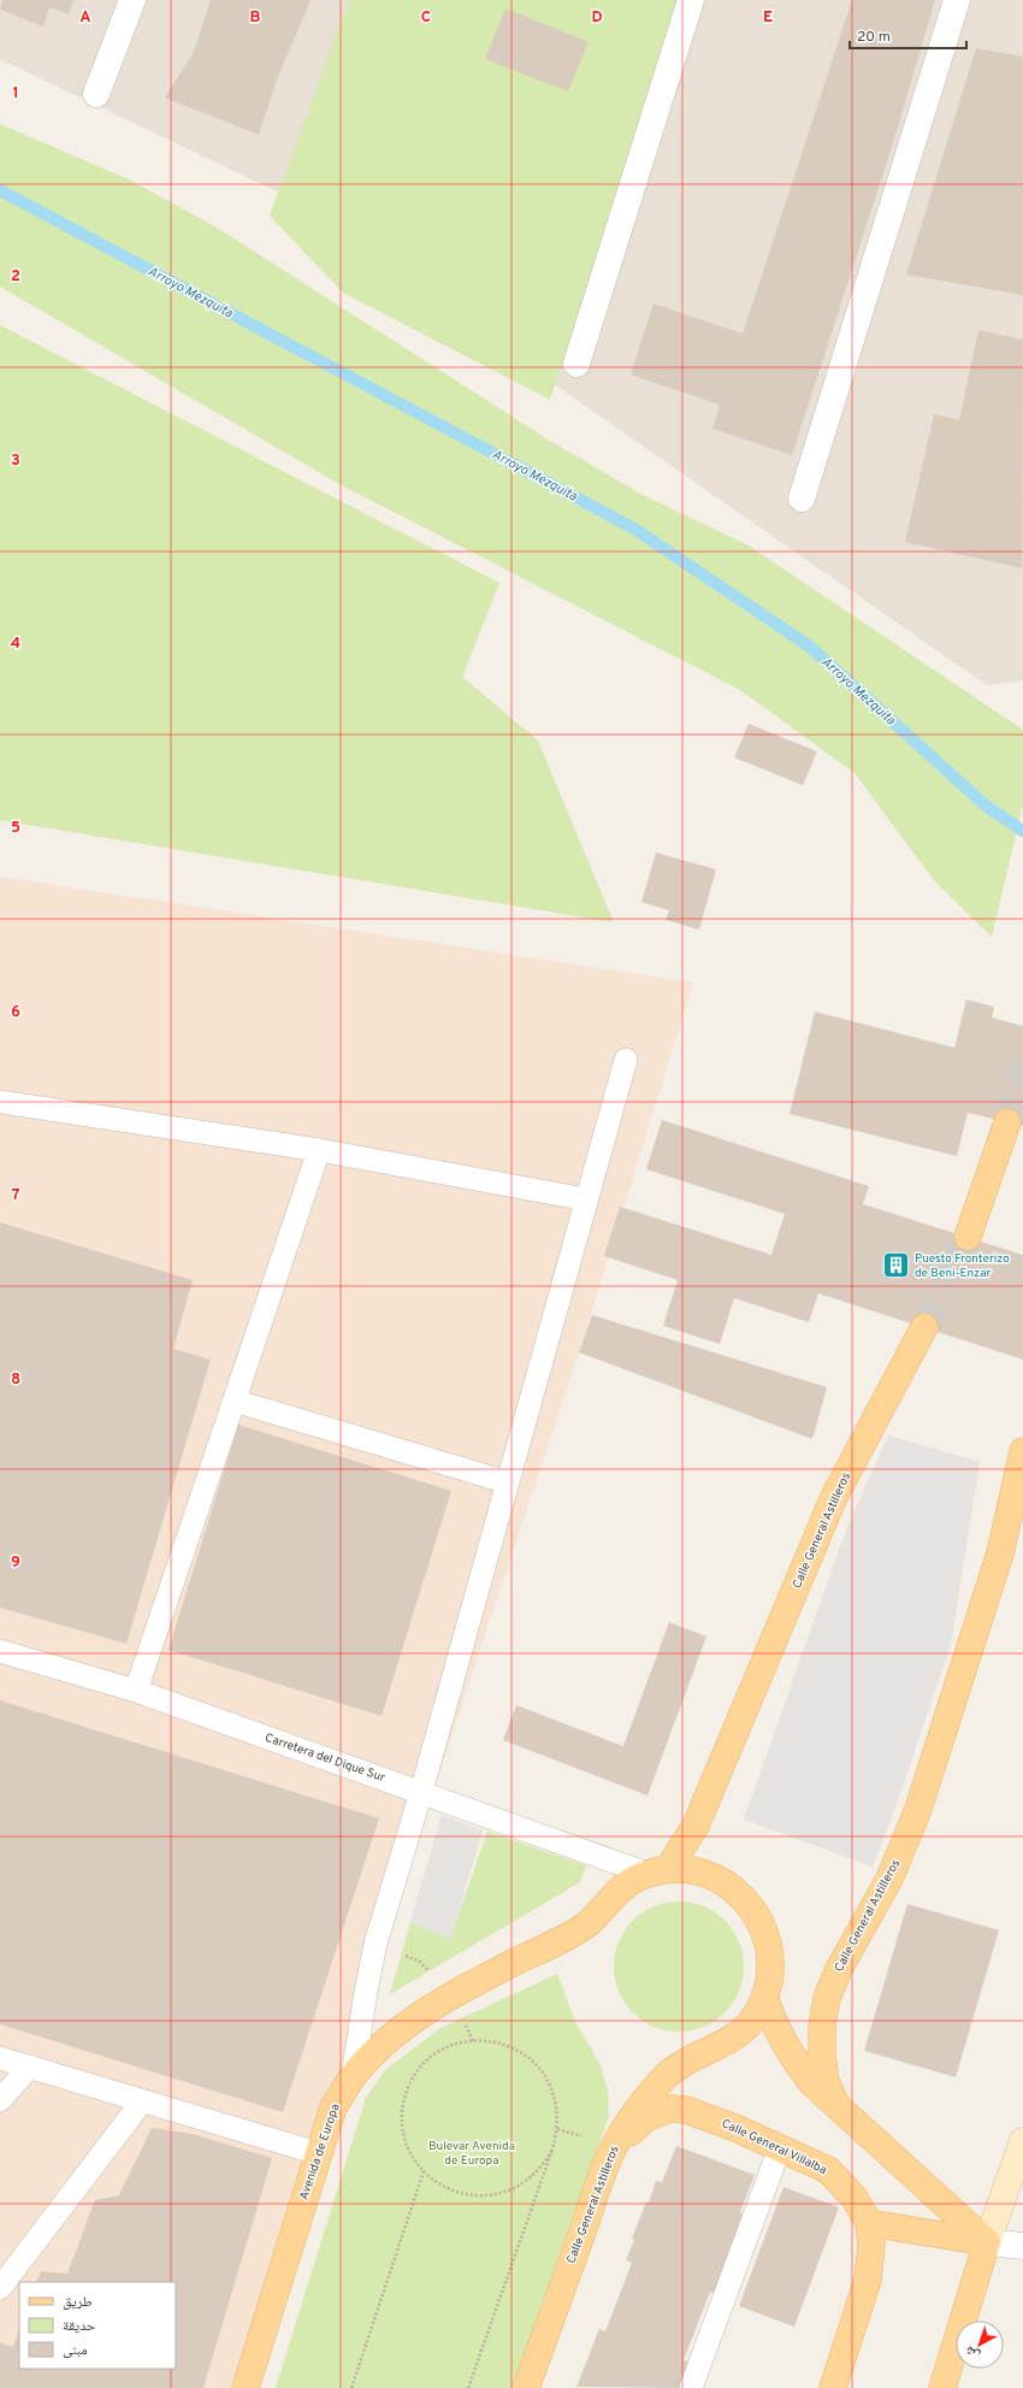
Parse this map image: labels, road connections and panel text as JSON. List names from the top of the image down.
{
  "streets": {
    "main road": ["Calle General Astilleros", "Calle General Villalba", "Avenida de Europa"],
    "lane": ["Carretera del Dique Sur"]
  },
  "crossings": [
    ["Calle General Astilleros", "Carretera del Dique Sur"],
    ["Calle General Astilleros", "Calle General Villalba"],
    ["Calle General Astilleros", "Avenida de Europa"],
    ["Carretera del Dique Sur", "Avenida de Europa"]
  ],
  "water": ["Arroyo Mezquita"],
  "parks": ["Bulevar Avenida de Europa"],
  "places": {
    "building": ["Puesto Fronterizo de Beni-Enzar"]
  },
  "legend": ["طريق", "حديقة", "مبنى"],
  "scale_bar": "20 m",
  "north": "bottom left",
  "grid": {
    "columns": [
      "A",
      "B",
      "C",
      "D",
      "E"
    ],
    "rows": [
      "1",
      "2",
      "3",
      "4",
      "5",
      "6",
      "7",
      "8",
      "9"
    ]
  }
}
